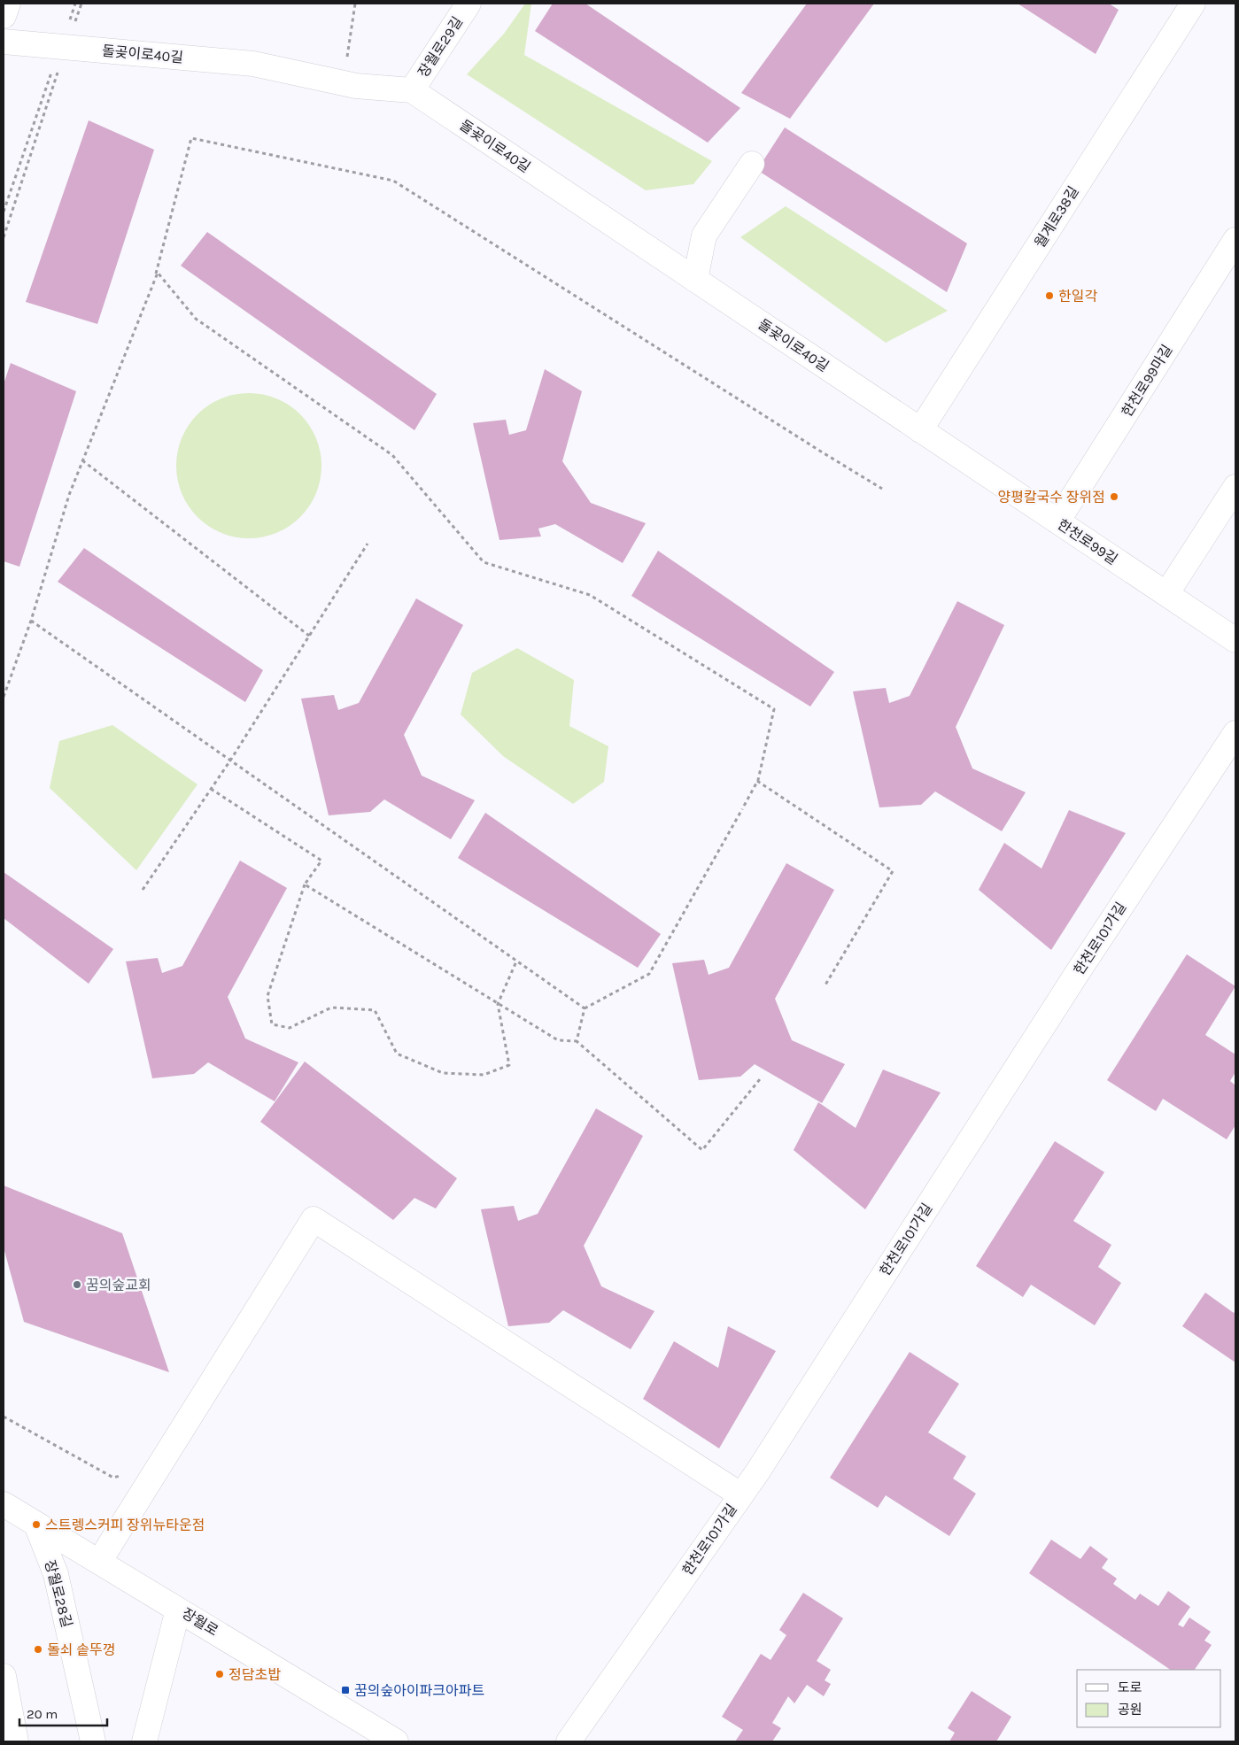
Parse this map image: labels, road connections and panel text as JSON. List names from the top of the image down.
{
  "streets": {
    "street": [
      "장월로29길",
      "돌곶이로40길",
      "월계로38길",
      "한천로99마길",
      "한천로99길",
      "한천로101가길",
      "장월로28길",
      "장월로"
    ]
  },
  "crossings": [
    ["장월로29길", "돌곶이로40길"],
    ["돌곶이로40길", "월계로38길"],
    ["돌곶이로40길", "한천로99길"],
    ["월계로38길", "한천로99길"],
    ["한천로99마길", "한천로99길"],
    ["장월로28길", "장월로"]
  ],
  "places": {
    "other": [
      "한일각",
      "양평칼국수 장위점",
      "꿈의숲교회",
      "스트렝스커피 장위뉴타운점",
      "돌쇠 솥뚜껑",
      "정담초밥"
    ],
    "transit": ["꿈의숲아이파크아파트"]
  },
  "legend": ["도로", "공원"],
  "scale_bar": "20 m"
}
